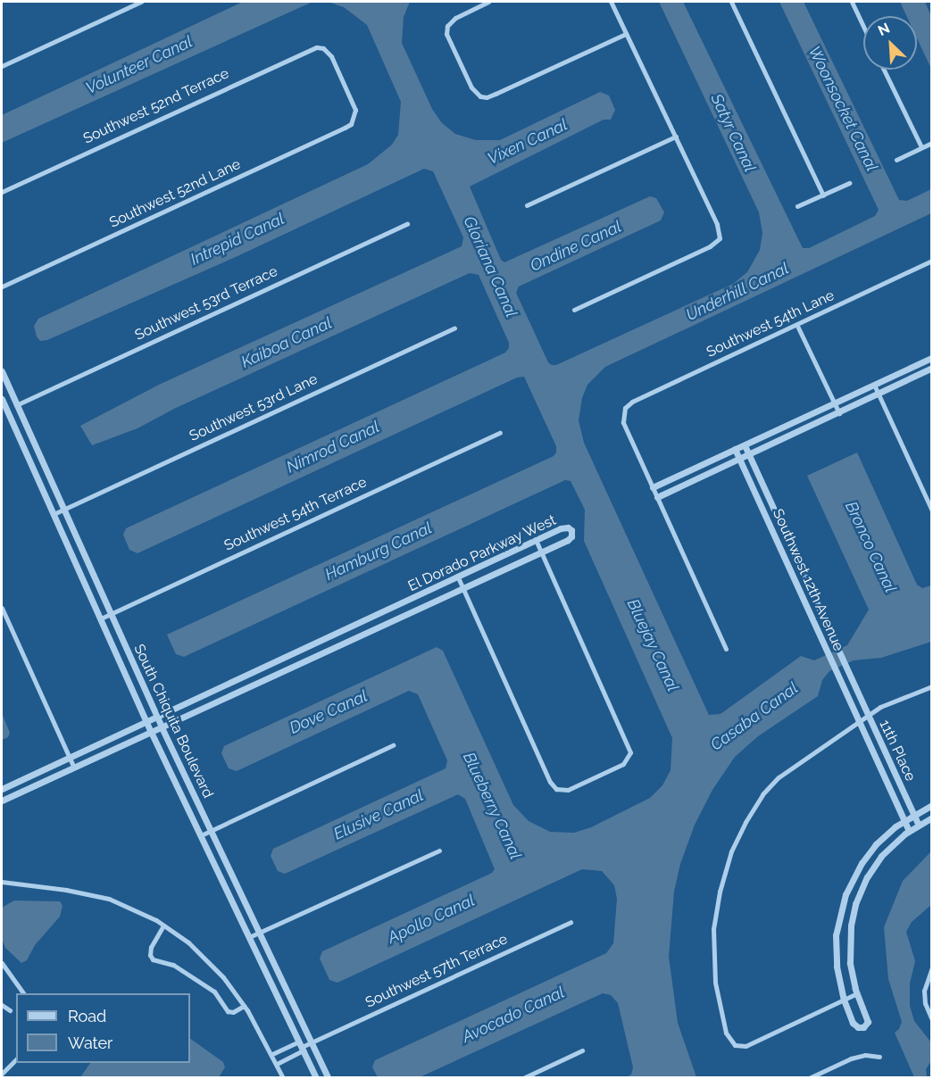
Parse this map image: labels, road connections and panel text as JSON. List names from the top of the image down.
{
  "streets": {
    "street": [
      "Southwest 52nd Terrace",
      "Southwest 52nd Lane",
      "Southwest 53rd Terrace",
      "Southwest 54th Lane",
      "Southwest 53rd Lane",
      "Southwest 54th Terrace",
      "El Dorado Parkway West",
      "Southwest 12th Avenue",
      "South Chiquita Boulevard",
      "11th Place",
      "Southwest 57th Terrace"
    ]
  },
  "crossings": [
    ["Southwest 52nd Terrace", "Southwest 52nd Lane"],
    ["Southwest 53rd Terrace", "South Chiquita Boulevard"],
    ["Southwest 53rd Lane", "South Chiquita Boulevard"],
    ["Southwest 54th Terrace", "South Chiquita Boulevard"],
    ["El Dorado Parkway West", "South Chiquita Boulevard"],
    ["Southwest 12th Avenue", "11th Place"],
    ["South Chiquita Boulevard", "Southwest 57th Terrace"]
  ],
  "water": [
    "Volunteer Canal",
    "Woonsocket Canal",
    "Satyr Canal",
    "Vixen Canal",
    "Intrepid Canal",
    "Ondine Canal",
    "Gloriana Canal",
    "Underhill Canal",
    "Kaiboa Canal",
    "Nimrod Canal",
    "Bronco Canal",
    "Hamburg Canal",
    "Bluejay Canal",
    "Dove Canal",
    "Casaba Canal",
    "Blueberry Canal",
    "Elusive Canal",
    "Apollo Canal",
    "Avocado Canal"
  ],
  "legend": ["Road", "Water"],
  "north": "top left"
}
